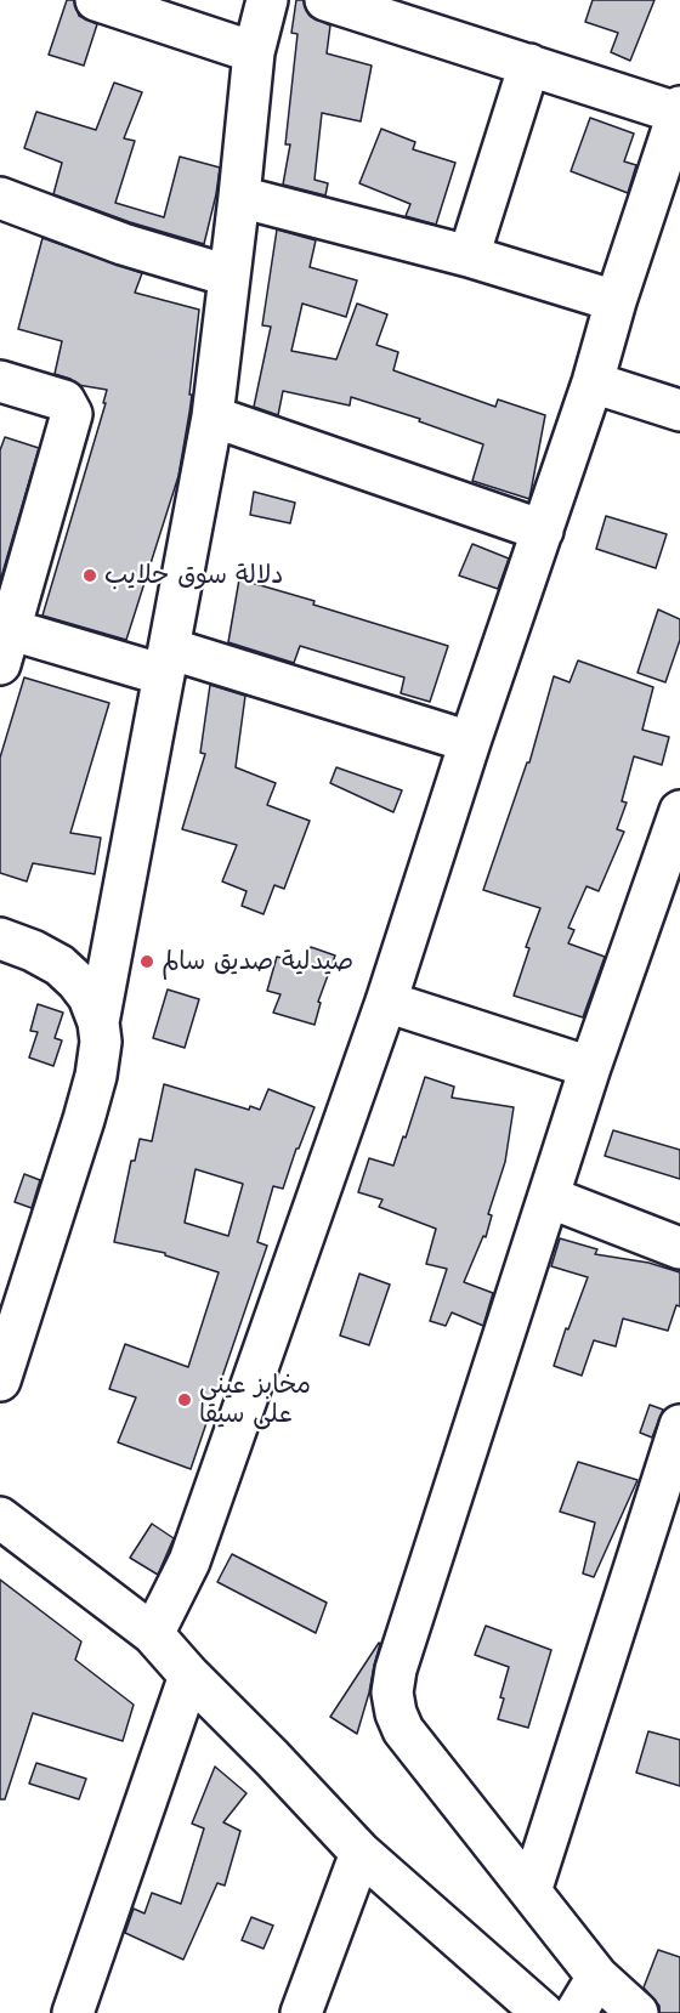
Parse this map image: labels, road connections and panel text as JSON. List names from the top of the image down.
{
  "places": ["دلالة سوق حلايب", "صيدلية صديق سالم", "مخابز عيني على سيقا"]
}
